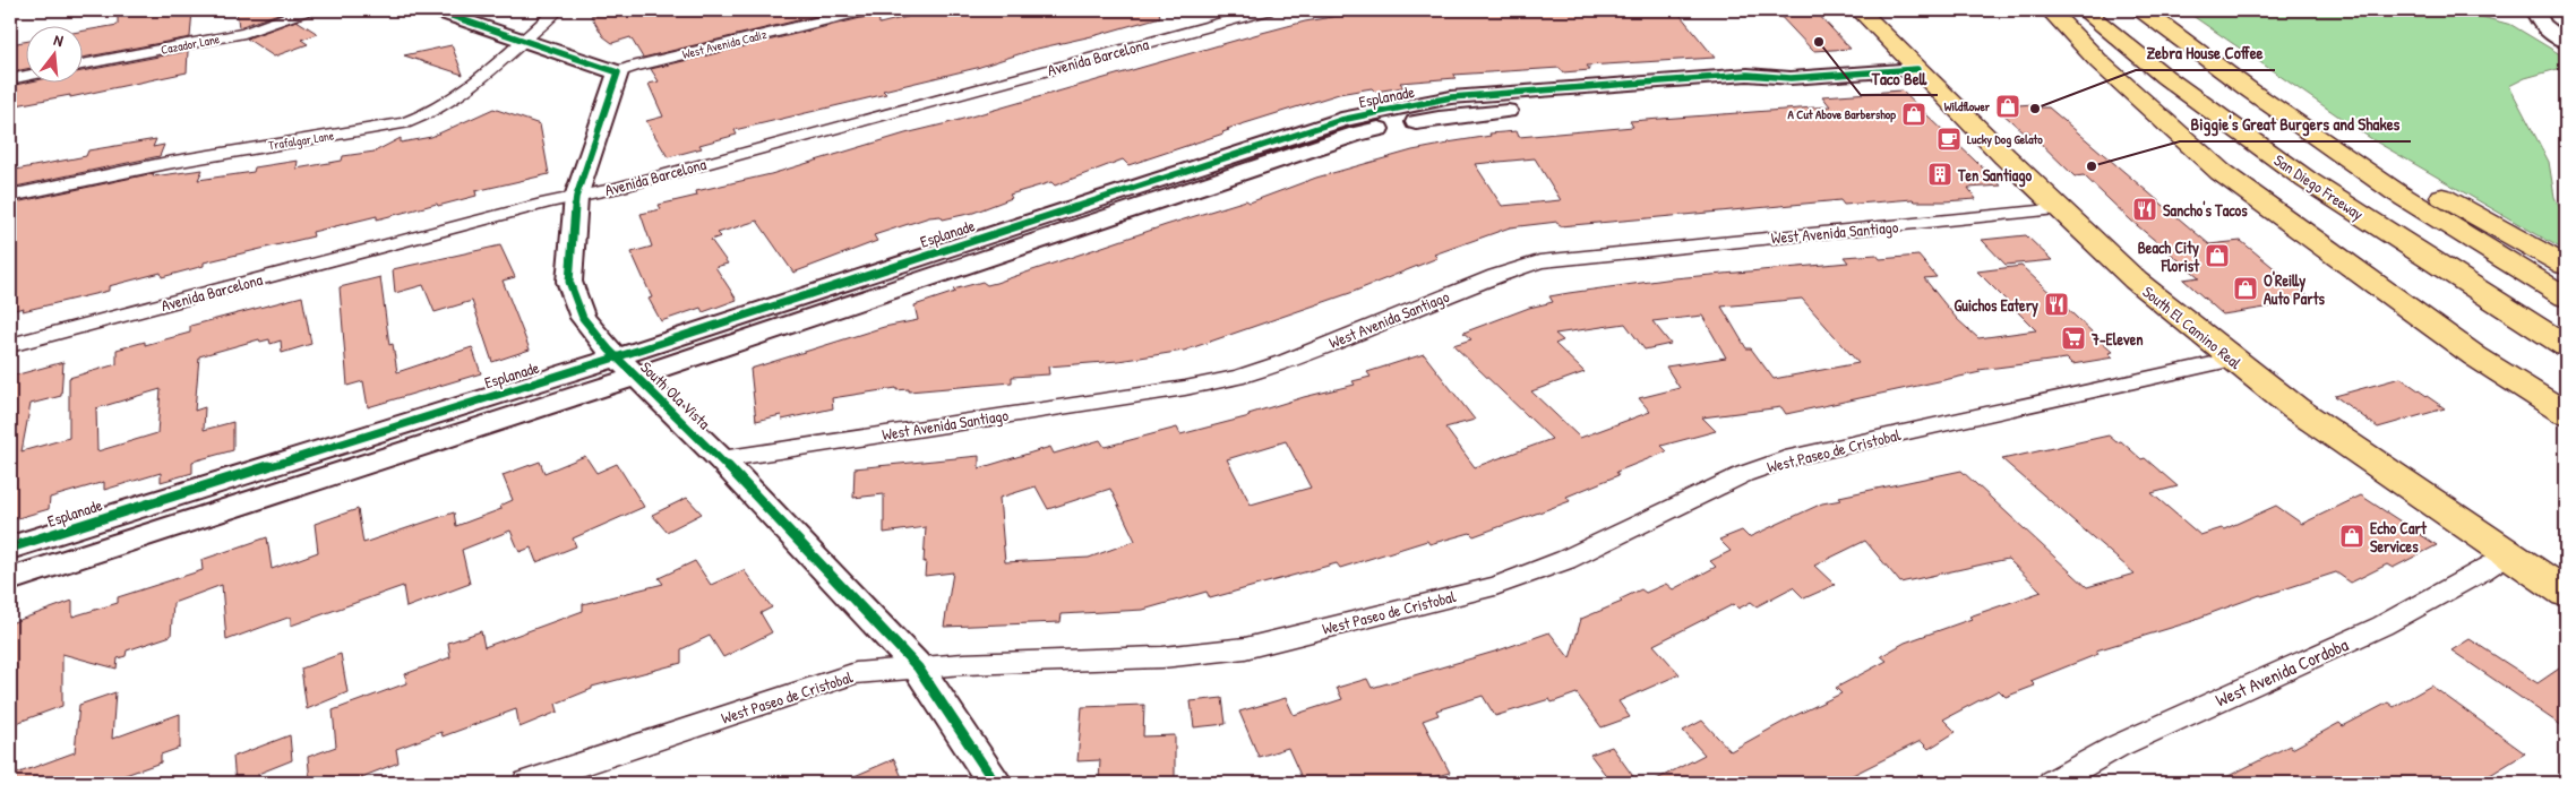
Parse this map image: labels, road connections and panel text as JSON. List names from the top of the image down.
{
  "streets": {
    "main road": ["San Diego Freeway", "South El Camino Real"],
    "street": [
      "Cazador Lane",
      "West Avenida Cadiz",
      "Avenida Barcelona",
      "Esplanade",
      "Trafalgar Lane",
      "West Avenida Santiago",
      "South Ola Vista",
      "West Paseo de Cristobal",
      "West Avenida Cordoba"
    ]
  },
  "crossings": [
    ["West Avenida Cadiz", "South Ola Vista"],
    ["Avenida Barcelona", "South Ola Vista"],
    ["Esplanade", "South El Camino Real"],
    ["Esplanade", "South Ola Vista"],
    ["West Avenida Santiago", "South El Camino Real"],
    ["West Avenida Santiago", "South Ola Vista"],
    ["South El Camino Real", "West Paseo de Cristobal"],
    ["South El Camino Real", "West Avenida Cordoba"],
    ["South Ola Vista", "West Paseo de Cristobal"]
  ],
  "places": {
    "other": ["Taco Bell", "Zebra House Coffee", "Biggie's Great Burgers and Shakes"],
    "shop": [
      "Wildflower",
      "A Cut Above Barbershop",
      "Beach City Florist",
      "O'Reilly Auto Parts",
      "Echo Cart Services"
    ],
    "cafe": ["Lucky Dog Gelato"],
    "building": ["Ten Santiago"],
    "restaurant": ["Sancho's Tacos", "Guichos Eatery"],
    "supermarket": ["7-Eleven"]
  },
  "north": "top"
}
